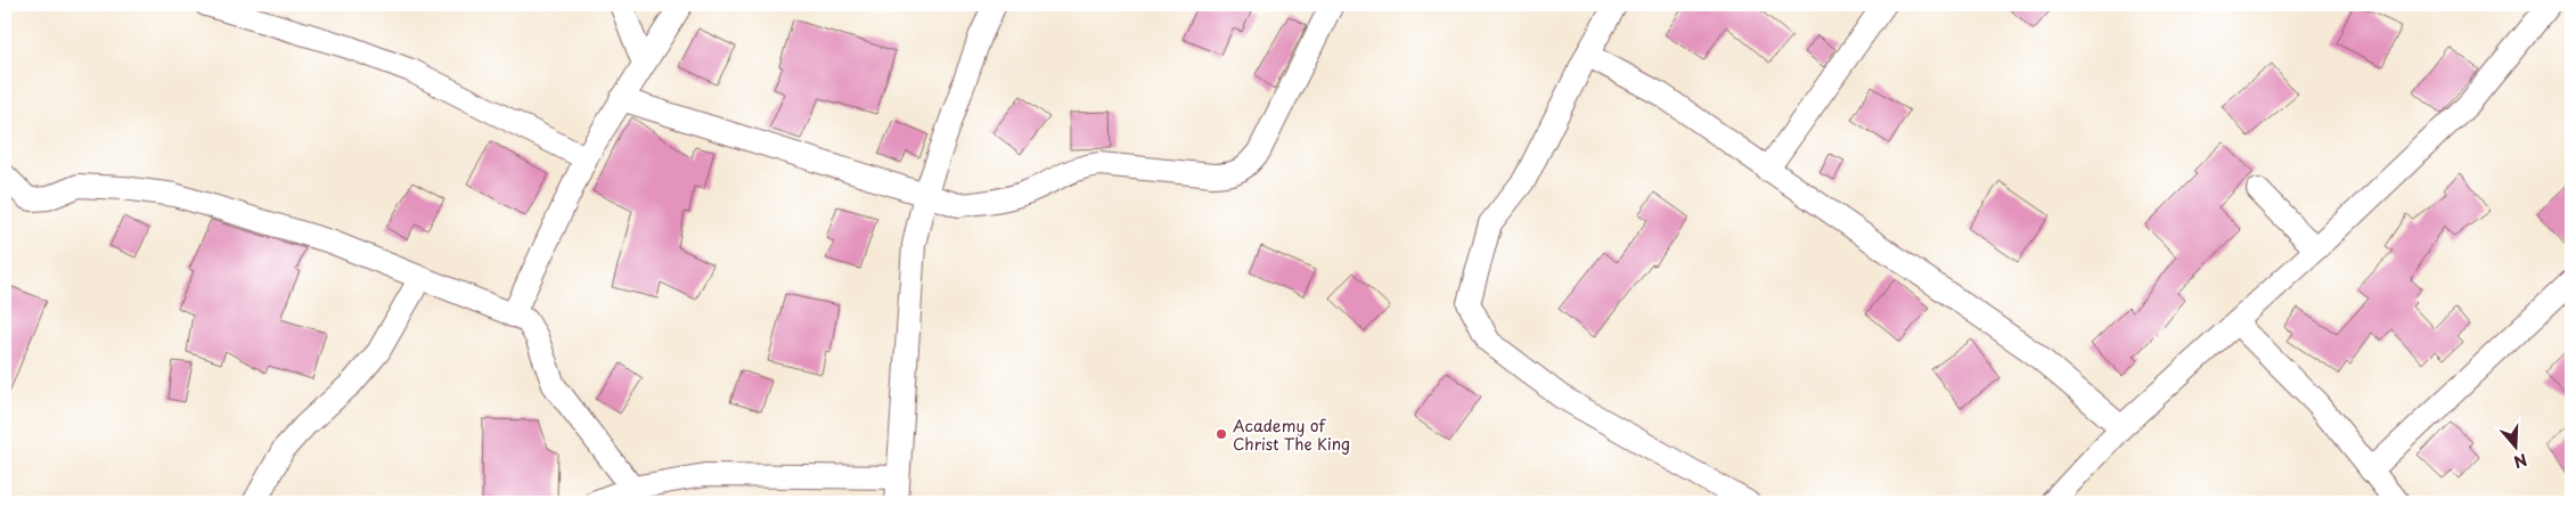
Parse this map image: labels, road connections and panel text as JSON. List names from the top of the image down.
{
  "places": ["Academy of Christ The King"],
  "north": "bottom"
}
